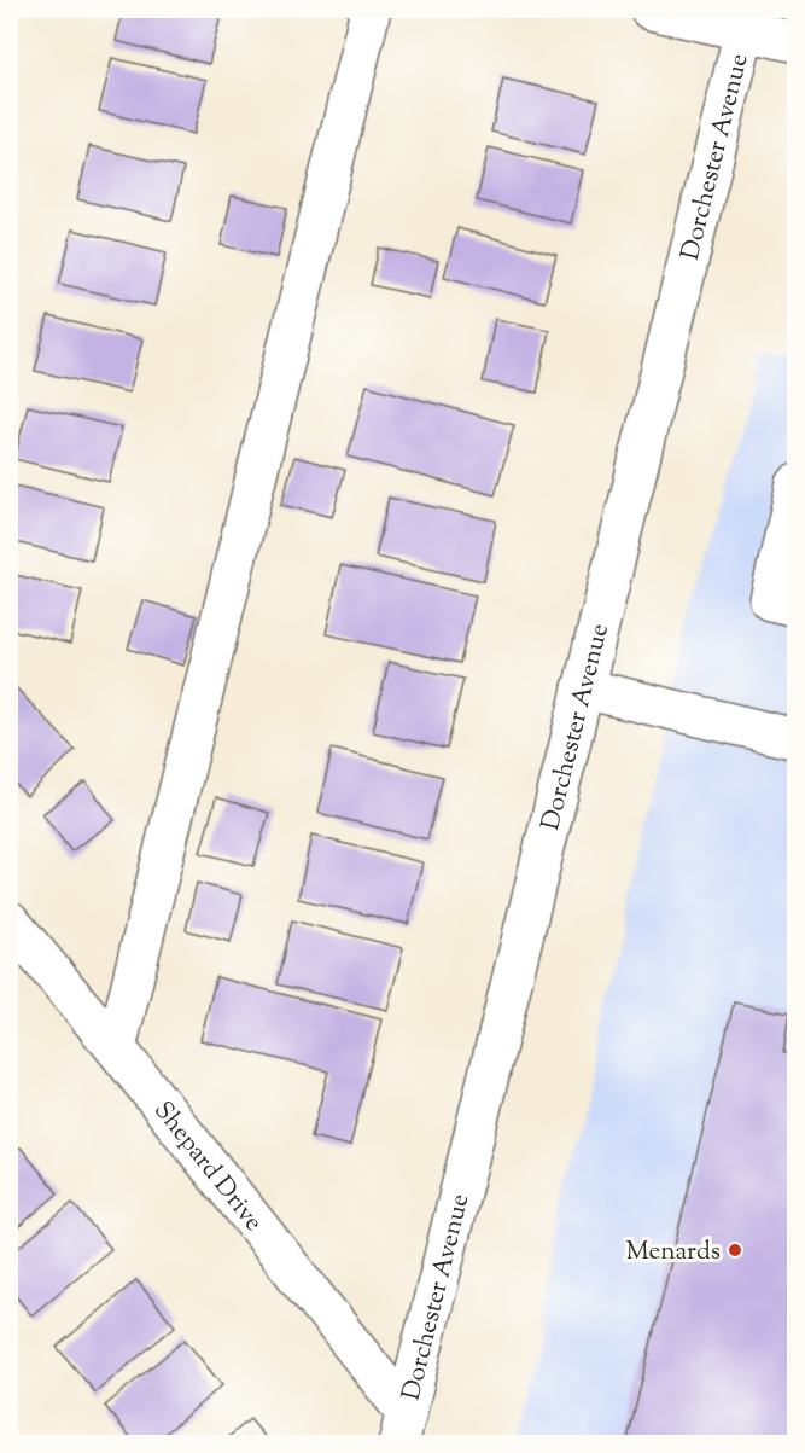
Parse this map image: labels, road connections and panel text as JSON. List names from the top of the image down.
{
  "streets": {
    "street": ["Dorchester Avenue", "Shepard Drive"]
  },
  "crossings": [
    ["Dorchester Avenue", "Shepard Drive"]
  ],
  "places": ["Menards"]
}
